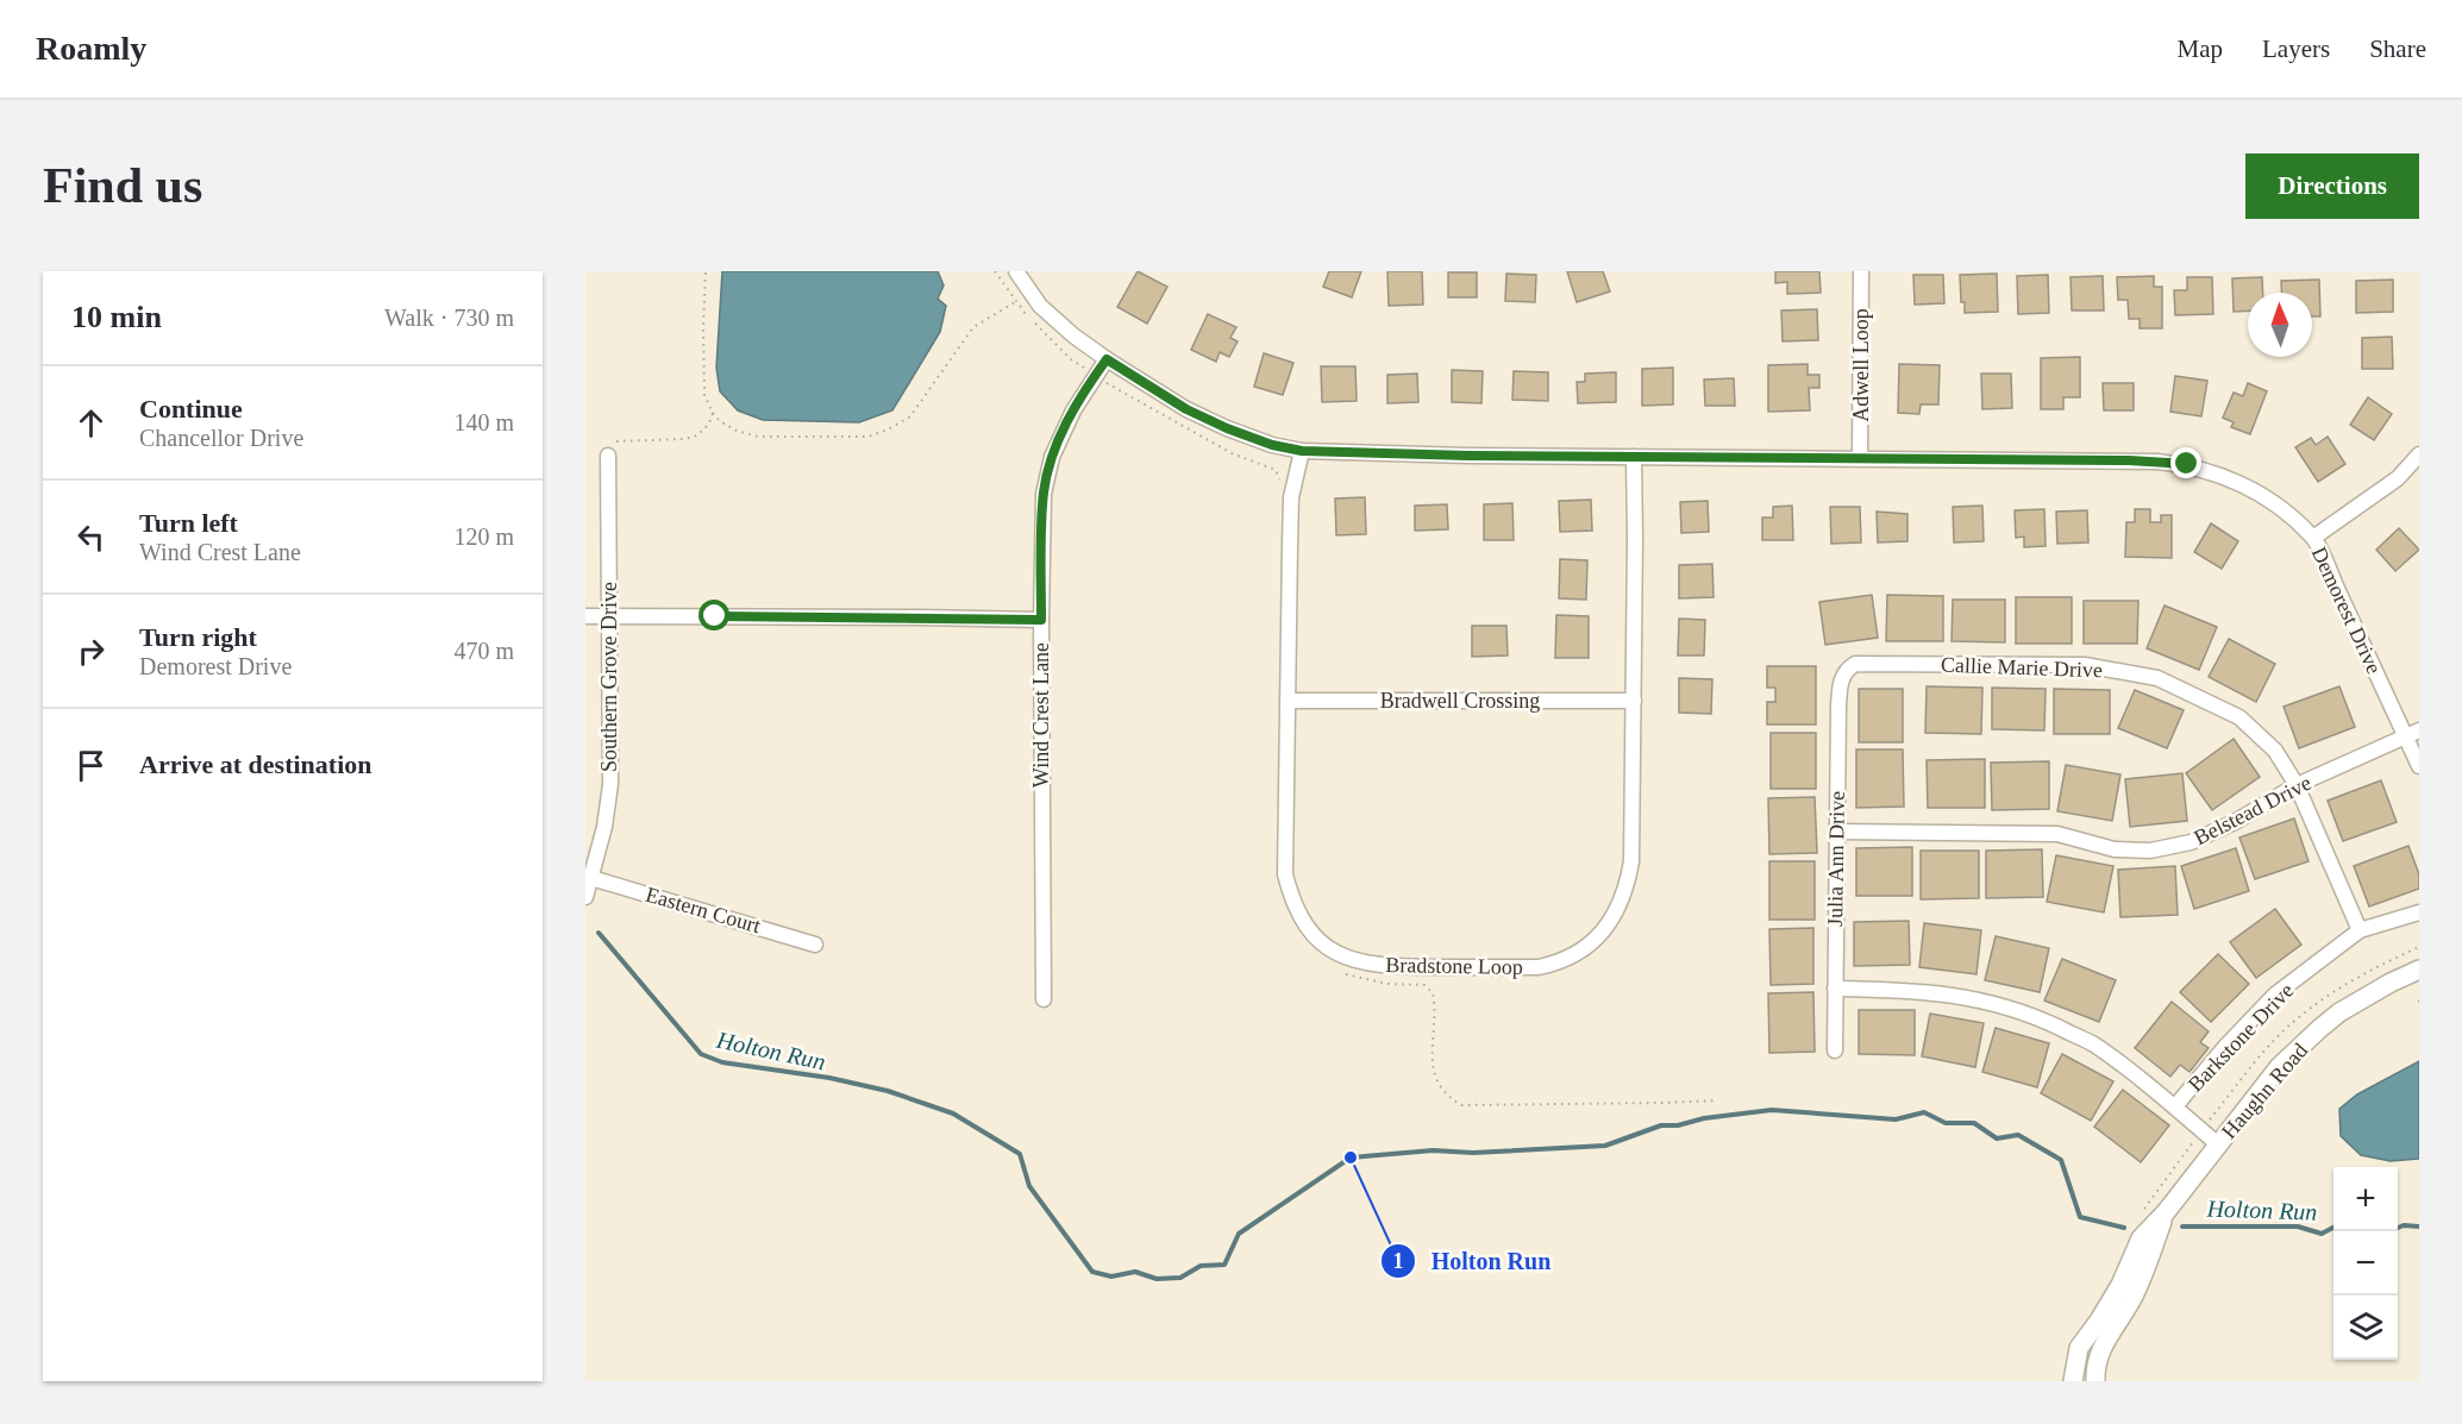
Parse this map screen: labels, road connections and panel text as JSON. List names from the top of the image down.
{
  "streets": {
    "street": [
      "Adwell Loop",
      "Demorest Drive",
      "Callie Marie Drive",
      "Southern Grove Drive",
      "Bradwell Crossing",
      "Wind Crest Lane",
      "Belstead Drive",
      "Julia Ann Drive",
      "Eastern Court",
      "Bradstone Loop",
      "Barkstone Drive",
      "Haughn Road"
    ]
  },
  "crossings": [
    ["Adwell Loop", "Demorest Drive"],
    ["Demorest Drive", "Wind Crest Lane"],
    ["Demorest Drive", "Belstead Drive"],
    ["Demorest Drive", "Bradstone Loop"],
    ["Callie Marie Drive", "Belstead Drive"],
    ["Callie Marie Drive", "Julia Ann Drive"],
    ["Callie Marie Drive", "Barkstone Drive"],
    ["Southern Grove Drive", "Eastern Court"],
    ["Bradwell Crossing", "Bradstone Loop"],
    ["Belstead Drive", "Julia Ann Drive"]
  ],
  "water": ["Holton Run"],
  "places": ["Holton Run"],
  "north": "top",
  "page": {
    "header": "Roamly",
    "nav": ["Map", "Layers", "Share"],
    "buttons": "Directions",
    "title": "Find us",
    "heading": ["10 min", "Walk · 730 m"],
    "list": [
      ["Continue", "Chancellor Drive", "140 m"],
      ["Turn left", "Wind Crest Lane", "120 m"],
      ["Turn right", "Demorest Drive", "470 m"],
      "Arrive at destination"
    ],
    "map_buttons": ["+", "−"]
  }
}
